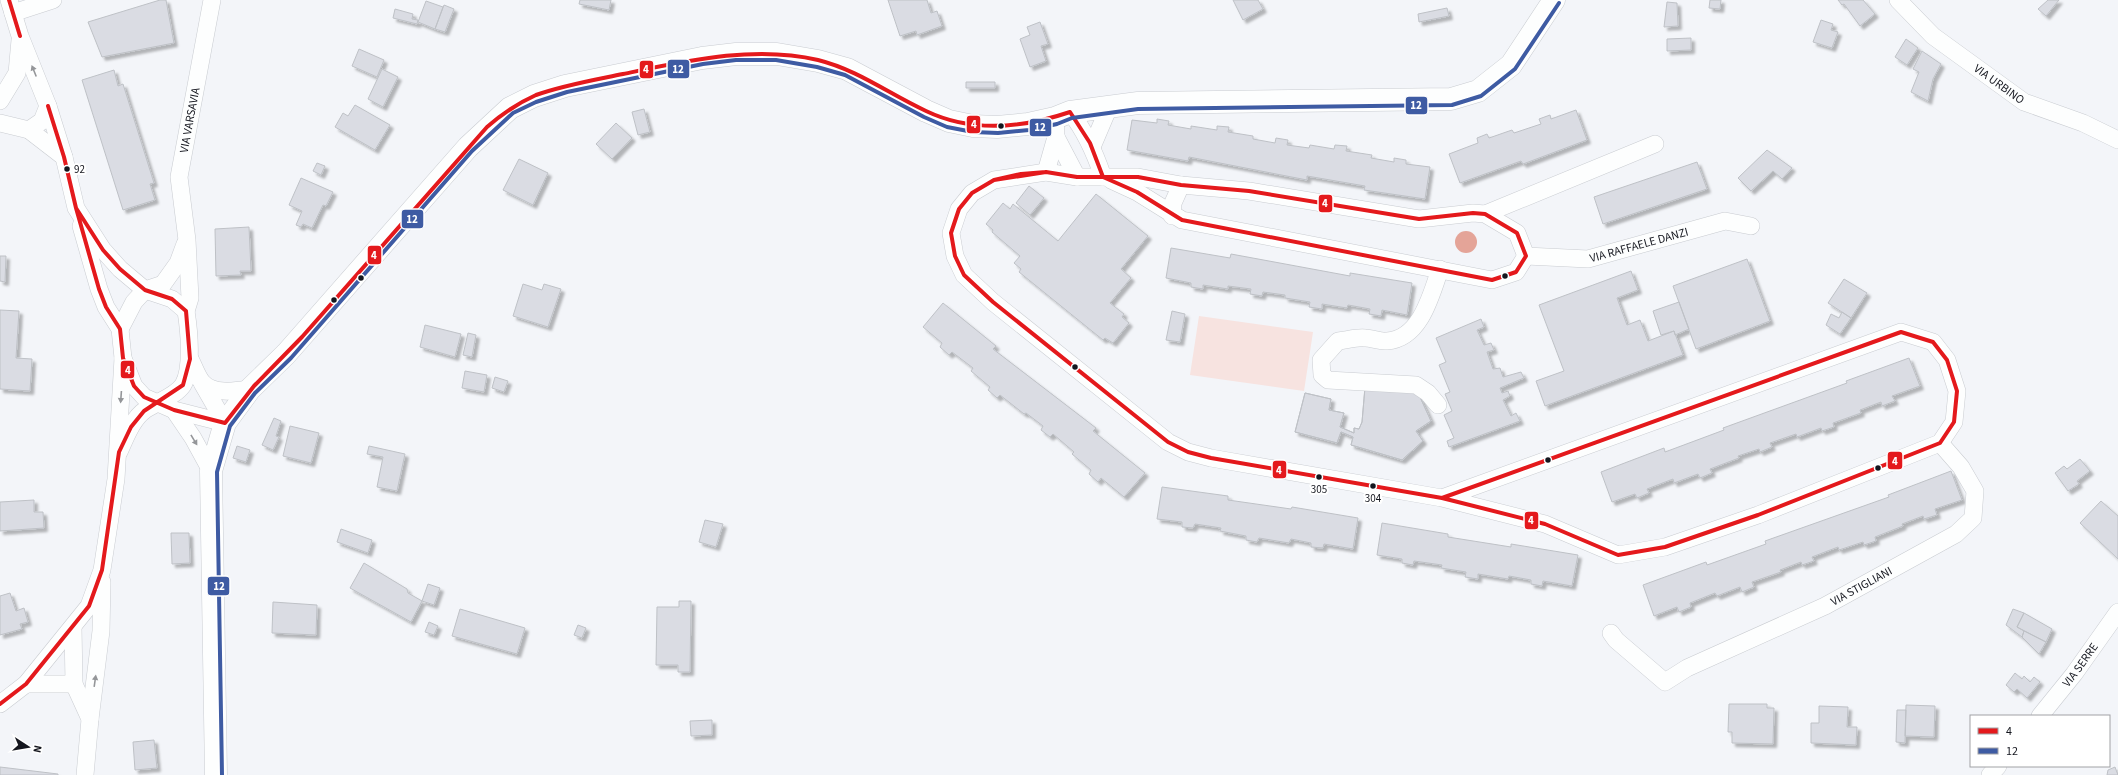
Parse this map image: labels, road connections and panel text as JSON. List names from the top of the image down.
{
  "streets": {
    "street": [
      "VIA URBINO",
      "VIA VARSAVIA",
      "VIA RAFFAELE DANZI",
      "VIA STIGLIANI",
      "VIA SERRE"
    ]
  },
  "places": ["92", "305", "304"],
  "lines": ["transit line 4", "transit line 12"],
  "legend": ["4", "12"],
  "north": "right"
}
